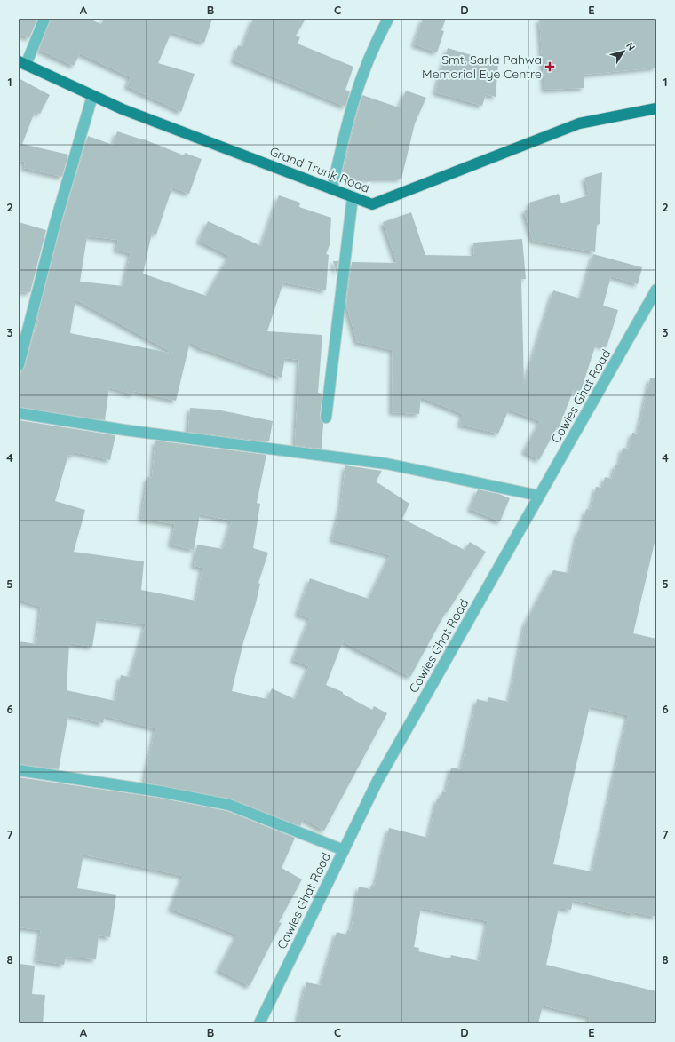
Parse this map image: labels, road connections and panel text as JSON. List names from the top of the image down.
{
  "streets": {
    "main road": ["Grand Trunk Road"],
    "street": ["Cowies Ghat Road"]
  },
  "places": {
    "health": ["Smt. Sarla Pahwa Memorial Eye Centre"]
  },
  "north": "top right",
  "grid": {
    "columns": [
      "A",
      "B",
      "C",
      "D",
      "E"
    ],
    "rows": [
      "1",
      "2",
      "3",
      "4",
      "5",
      "6",
      "7",
      "8"
    ]
  }
}
